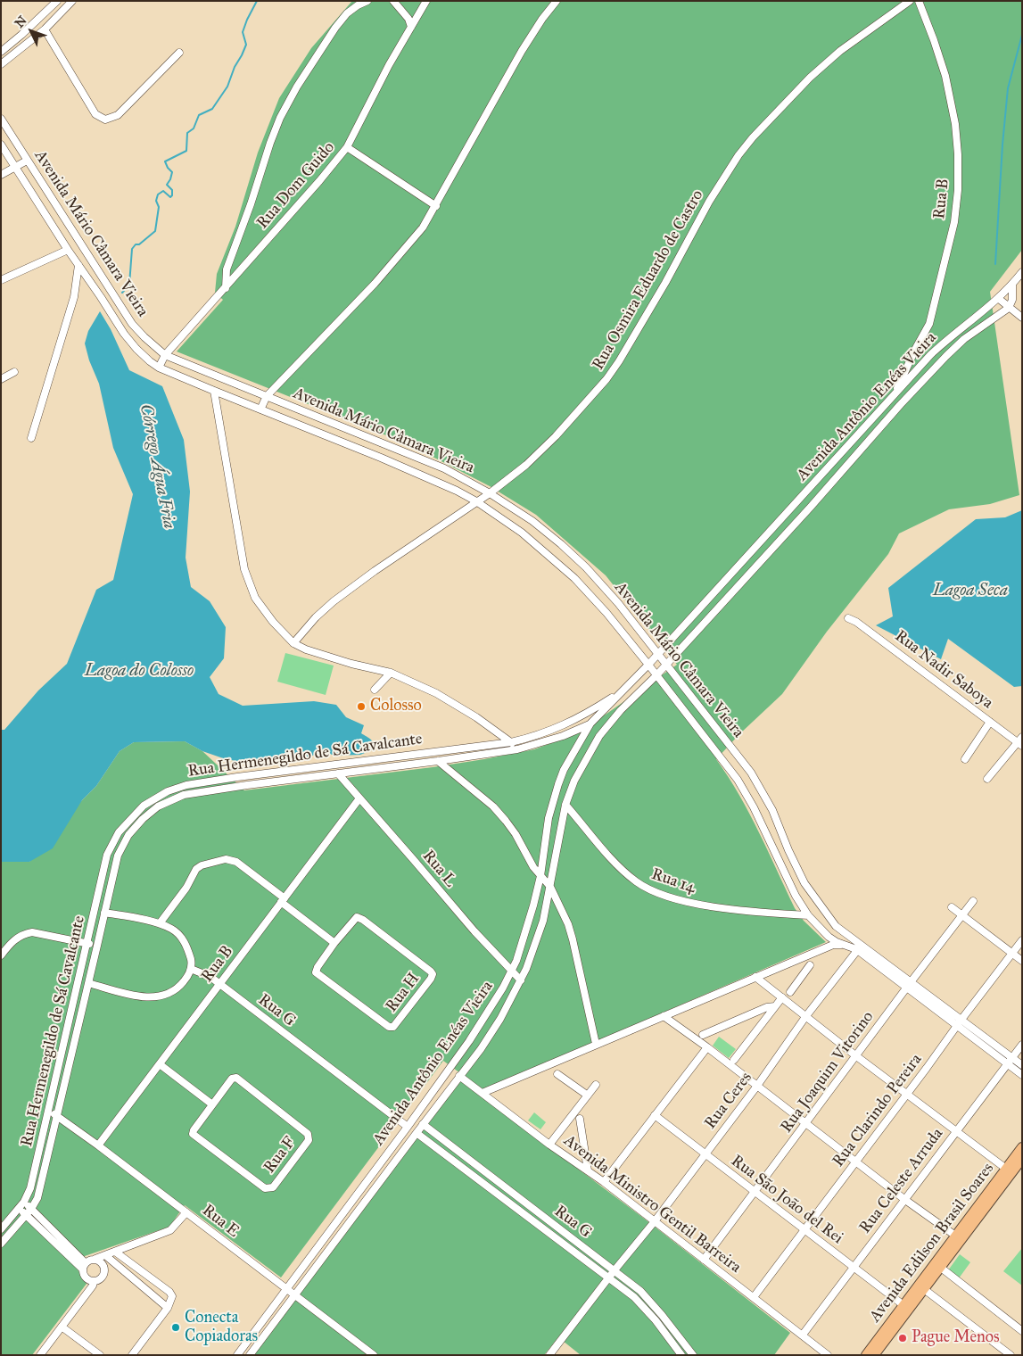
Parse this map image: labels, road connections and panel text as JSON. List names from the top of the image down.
{
  "streets": {
    "main road": ["Avenida Edilson Brasil Soares"],
    "street": [
      "Rua Dom Guido",
      "Rua B",
      "Avenida Mário Câmara Vieira",
      "Rua Osmira Eduardo de Castro",
      "Avenida Antônio Enéas Vieira",
      "Rua Nadir Saboya",
      "Rua Hermenegildo de Sá Cavalcante",
      "Rua L",
      "Rua 14",
      "Rua H",
      "Rua G",
      "Rua Joaquim Vitorino",
      "Rua Ceres",
      "Rua Clarindo Pereira",
      "Rua F",
      "Rua Celeste Arruda",
      "Rua São João del Rei",
      "Avenida Ministro Gentil Barreira",
      "Rua E"
    ]
  },
  "crossings": [
    ["Rua Dom Guido", "Avenida Mário Câmara Vieira"],
    ["Rua B", "Avenida Antônio Enéas Vieira"],
    ["Rua B", "Rua L"],
    ["Rua B", "Rua G"],
    ["Rua B", "Rua E"],
    ["Avenida Mário Câmara Vieira", "Rua Osmira Eduardo de Castro"],
    ["Avenida Mário Câmara Vieira", "Avenida Antônio Enéas Vieira"],
    ["Avenida Mário Câmara Vieira", "Rua 14"],
    ["Avenida Mário Câmara Vieira", "Rua Joaquim Vitorino"],
    ["Avenida Mário Câmara Vieira", "Rua Ceres"],
    ["Avenida Mário Câmara Vieira", "Rua Clarindo Pereira"],
    ["Avenida Mário Câmara Vieira", "Rua Celeste Arruda"],
    ["Avenida Antônio Enéas Vieira", "Rua Hermenegildo de Sá Cavalcante"],
    ["Avenida Antônio Enéas Vieira", "Rua L"],
    ["Avenida Antônio Enéas Vieira", "Rua 14"],
    ["Avenida Antônio Enéas Vieira", "Rua G"],
    ["Avenida Antônio Enéas Vieira", "Avenida Ministro Gentil Barreira"],
    ["Avenida Antônio Enéas Vieira", "Rua E"],
    ["Rua Hermenegildo de Sá Cavalcante", "Rua L"],
    ["Rua Hermenegildo de Sá Cavalcante", "Rua G"],
    ["Rua Hermenegildo de Sá Cavalcante", "Rua E"],
    ["Rua G", "Rua Ceres"],
    ["Rua Joaquim Vitorino", "Rua São João del Rei"],
    ["Rua Joaquim Vitorino", "Avenida Ministro Gentil Barreira"],
    ["Rua Ceres", "Rua São João del Rei"],
    ["Rua Ceres", "Avenida Ministro Gentil Barreira"],
    ["Rua Clarindo Pereira", "Rua São João del Rei"],
    ["Rua Clarindo Pereira", "Avenida Ministro Gentil Barreira"],
    ["Rua Celeste Arruda", "Rua São João del Rei"],
    ["Rua Celeste Arruda", "Avenida Ministro Gentil Barreira"],
    ["Rua São João del Rei", "Avenida Edilson Brasil Soares"]
  ],
  "water": ["Córrego Água Fria", "Lagoa Seca", "Lagoa do Colosso"],
  "places": ["Colosso", "Conecta Copiadoras", "Pague Menos"],
  "north": "top left"
}
